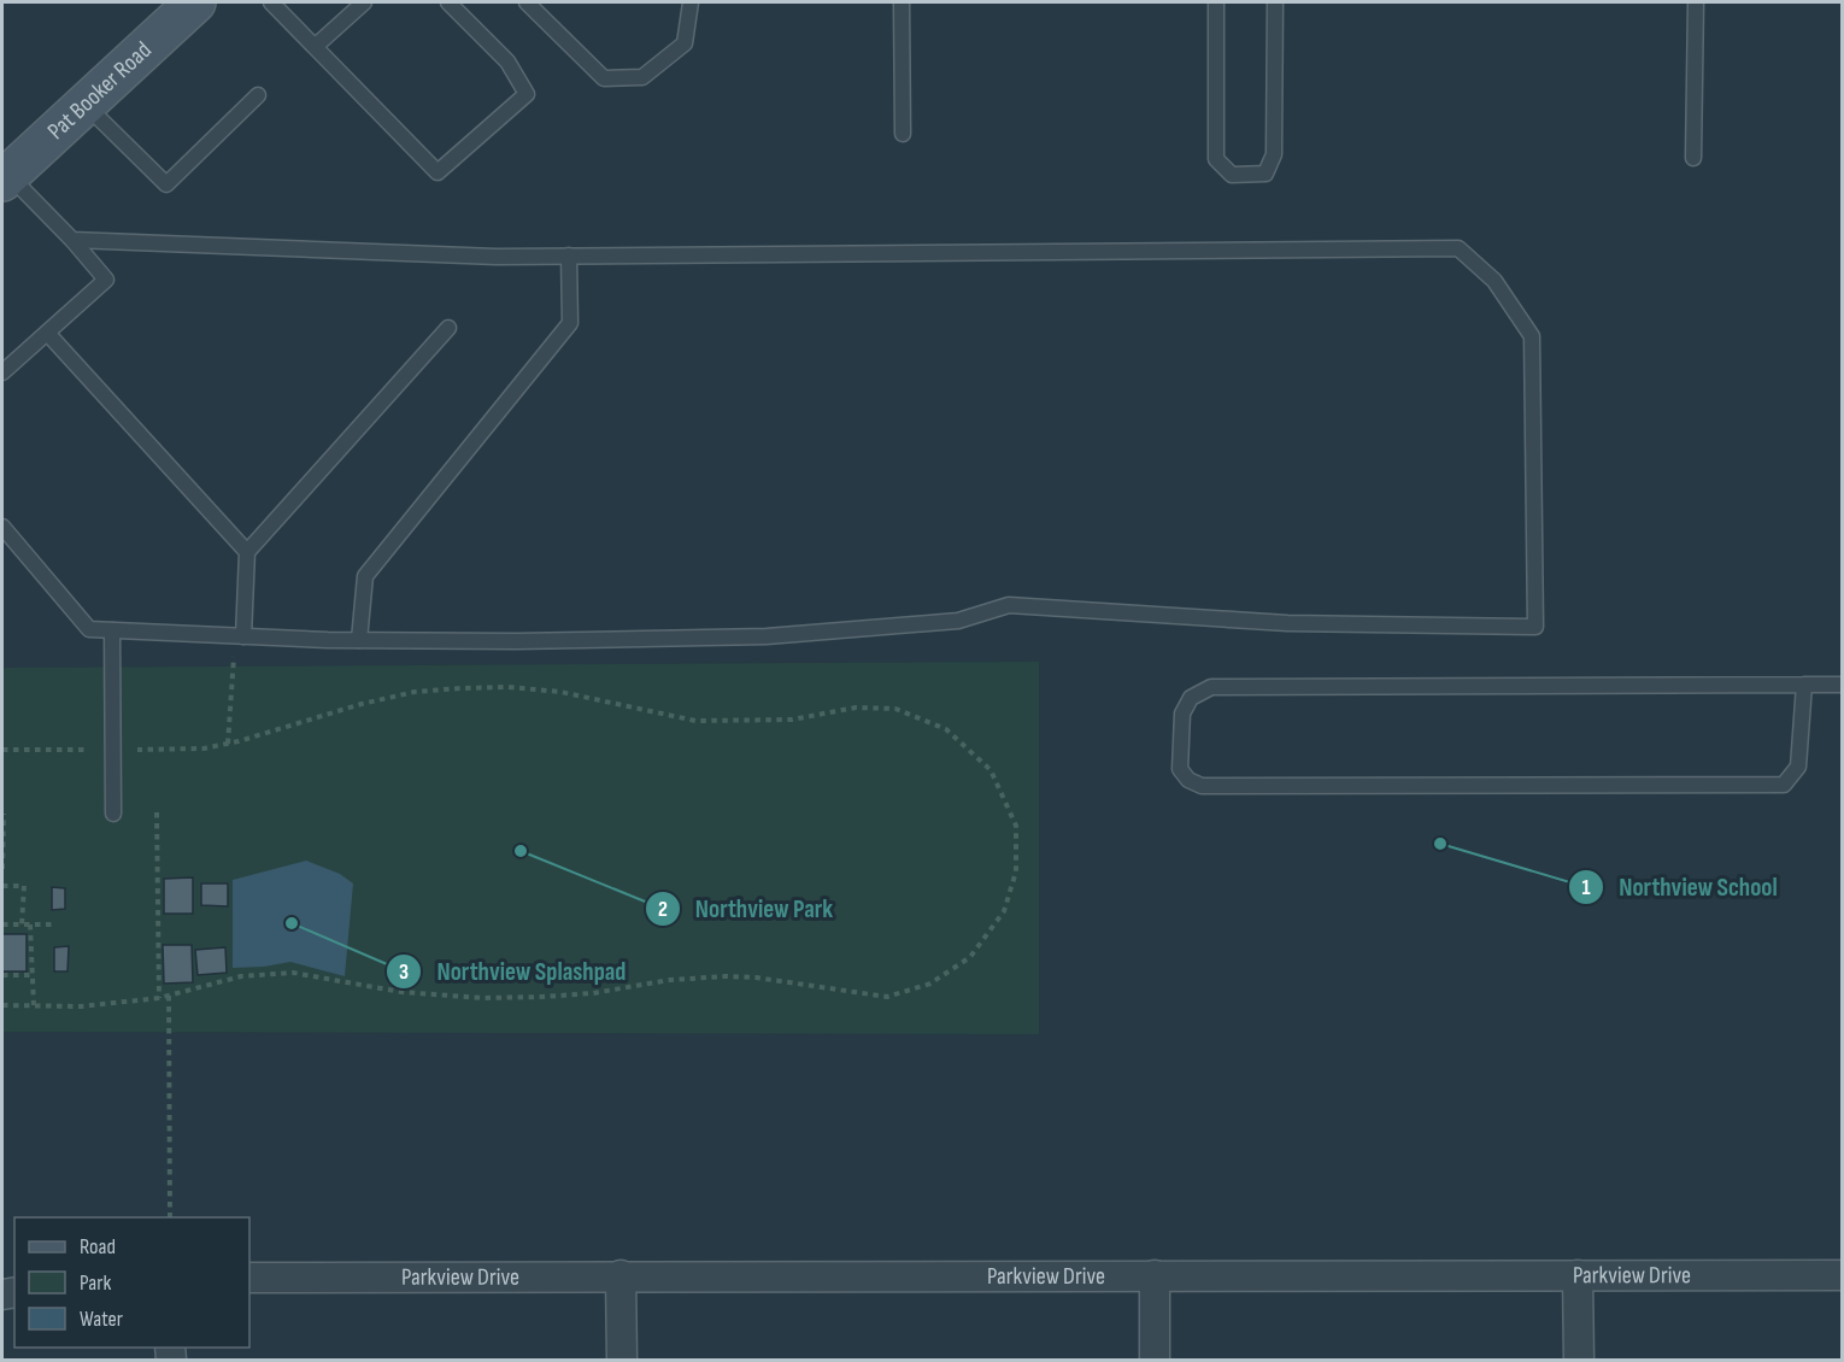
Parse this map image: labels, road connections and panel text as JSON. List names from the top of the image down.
{
  "streets": {
    "main road": ["Pat Booker Road"],
    "street": ["Parkview Drive"]
  },
  "places": ["Northview School", "Northview Park", "Northview Splashpad"],
  "legend": ["Road", "Park", "Water"]
}
